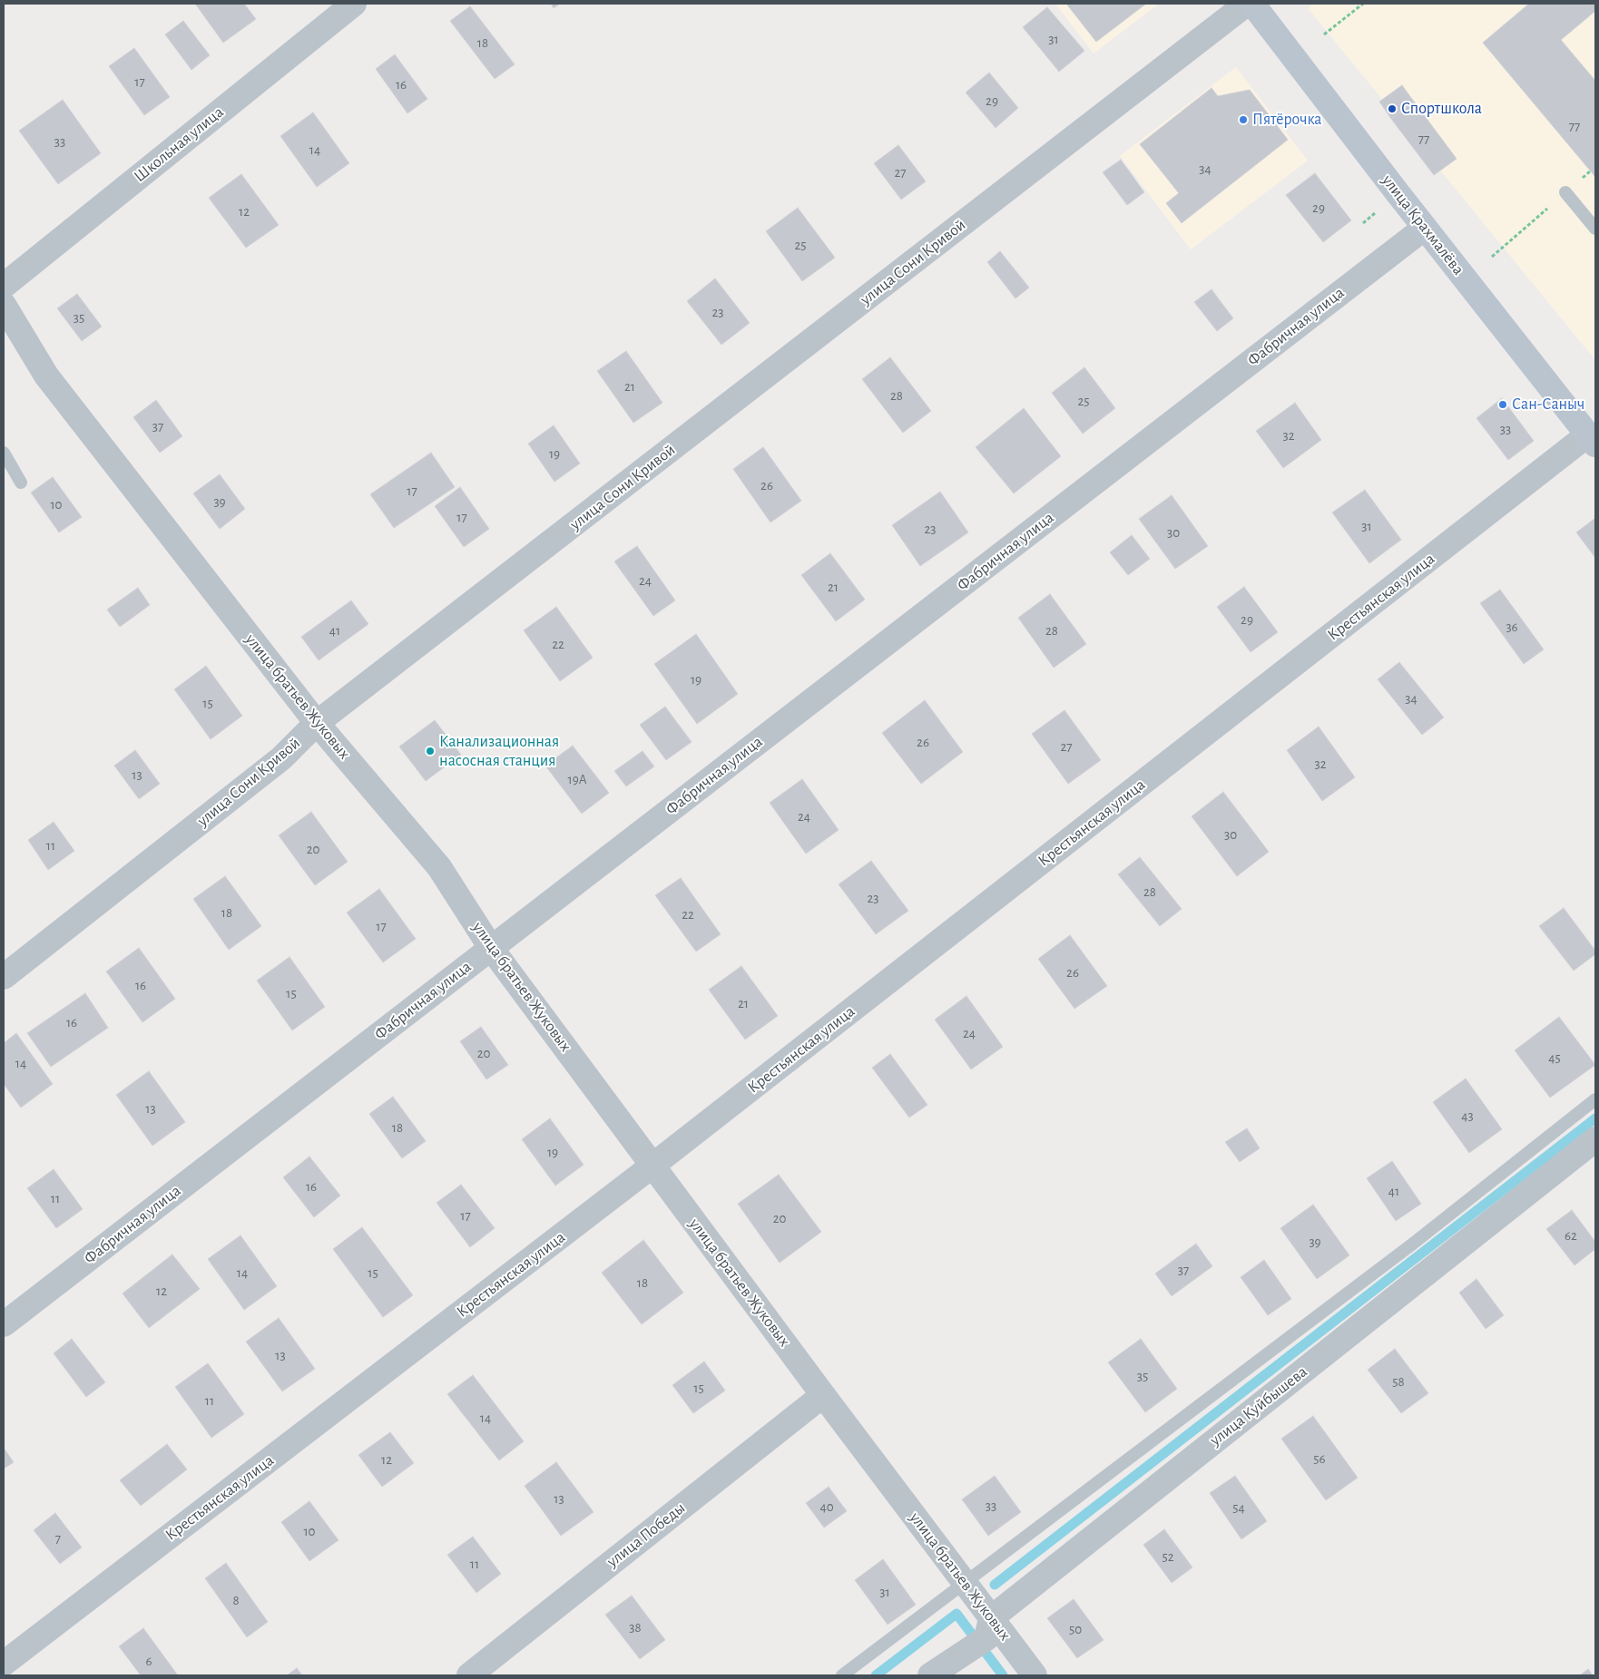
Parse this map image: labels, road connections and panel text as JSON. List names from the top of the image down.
{
  "streets": {
    "main road": ["улица Крахмалёва"],
    "street": [
      "Школьная улица",
      "улица Сони Кривой",
      "Фабричная улица",
      "Крестьянская улица",
      "улица братьев Жуковых",
      "улица Куйбышева",
      "улица Победы"
    ]
  },
  "crossings": [
    ["улица Крахмалёва", "Фабричная улица"],
    ["улица Крахмалёва", "Крестьянская улица"],
    ["улица Сони Кривой", "улица братьев Жуковых"],
    ["Фабричная улица", "улица братьев Жуковых"],
    ["Крестьянская улица", "улица братьев Жуковых"],
    ["улица братьев Жуковых", "улица Куйбышева"],
    ["улица братьев Жуковых", "улица Победы"]
  ],
  "places": [
    "Спортшкола",
    "Пятёрочка",
    "Сан-Саныч",
    "Канализационная насосная станция"
  ],
  "house_numbers": [
    "31",
    "18",
    "17",
    "16",
    "29",
    "77",
    "77",
    "33",
    "14",
    "34",
    "27",
    "29",
    "12",
    "25",
    "23",
    "35",
    "21",
    "28",
    "25",
    "37",
    "33",
    "32",
    "19",
    "26",
    "17",
    "39",
    "10",
    "17",
    "31",
    "23",
    "30",
    "24",
    "21",
    "29",
    "36",
    "41",
    "28",
    "22",
    "19",
    "34",
    "15",
    "26",
    "27",
    "32",
    "13",
    "19А",
    "24",
    "30",
    "11",
    "20",
    "28",
    "23",
    "18",
    "22",
    "17",
    "26",
    "16",
    "15",
    "21",
    "16",
    "24",
    "20",
    "45",
    "14",
    "13",
    "43",
    "18",
    "19",
    "16",
    "41",
    "11",
    "17",
    "20",
    "62",
    "39",
    "37",
    "14",
    "15",
    "18",
    "12",
    "13",
    "35",
    "58",
    "15",
    "11",
    "14",
    "56",
    "12",
    "13",
    "33",
    "40",
    "54",
    "10",
    "7",
    "52",
    "11",
    "31",
    "8",
    "38",
    "50",
    "6"
  ]
}
